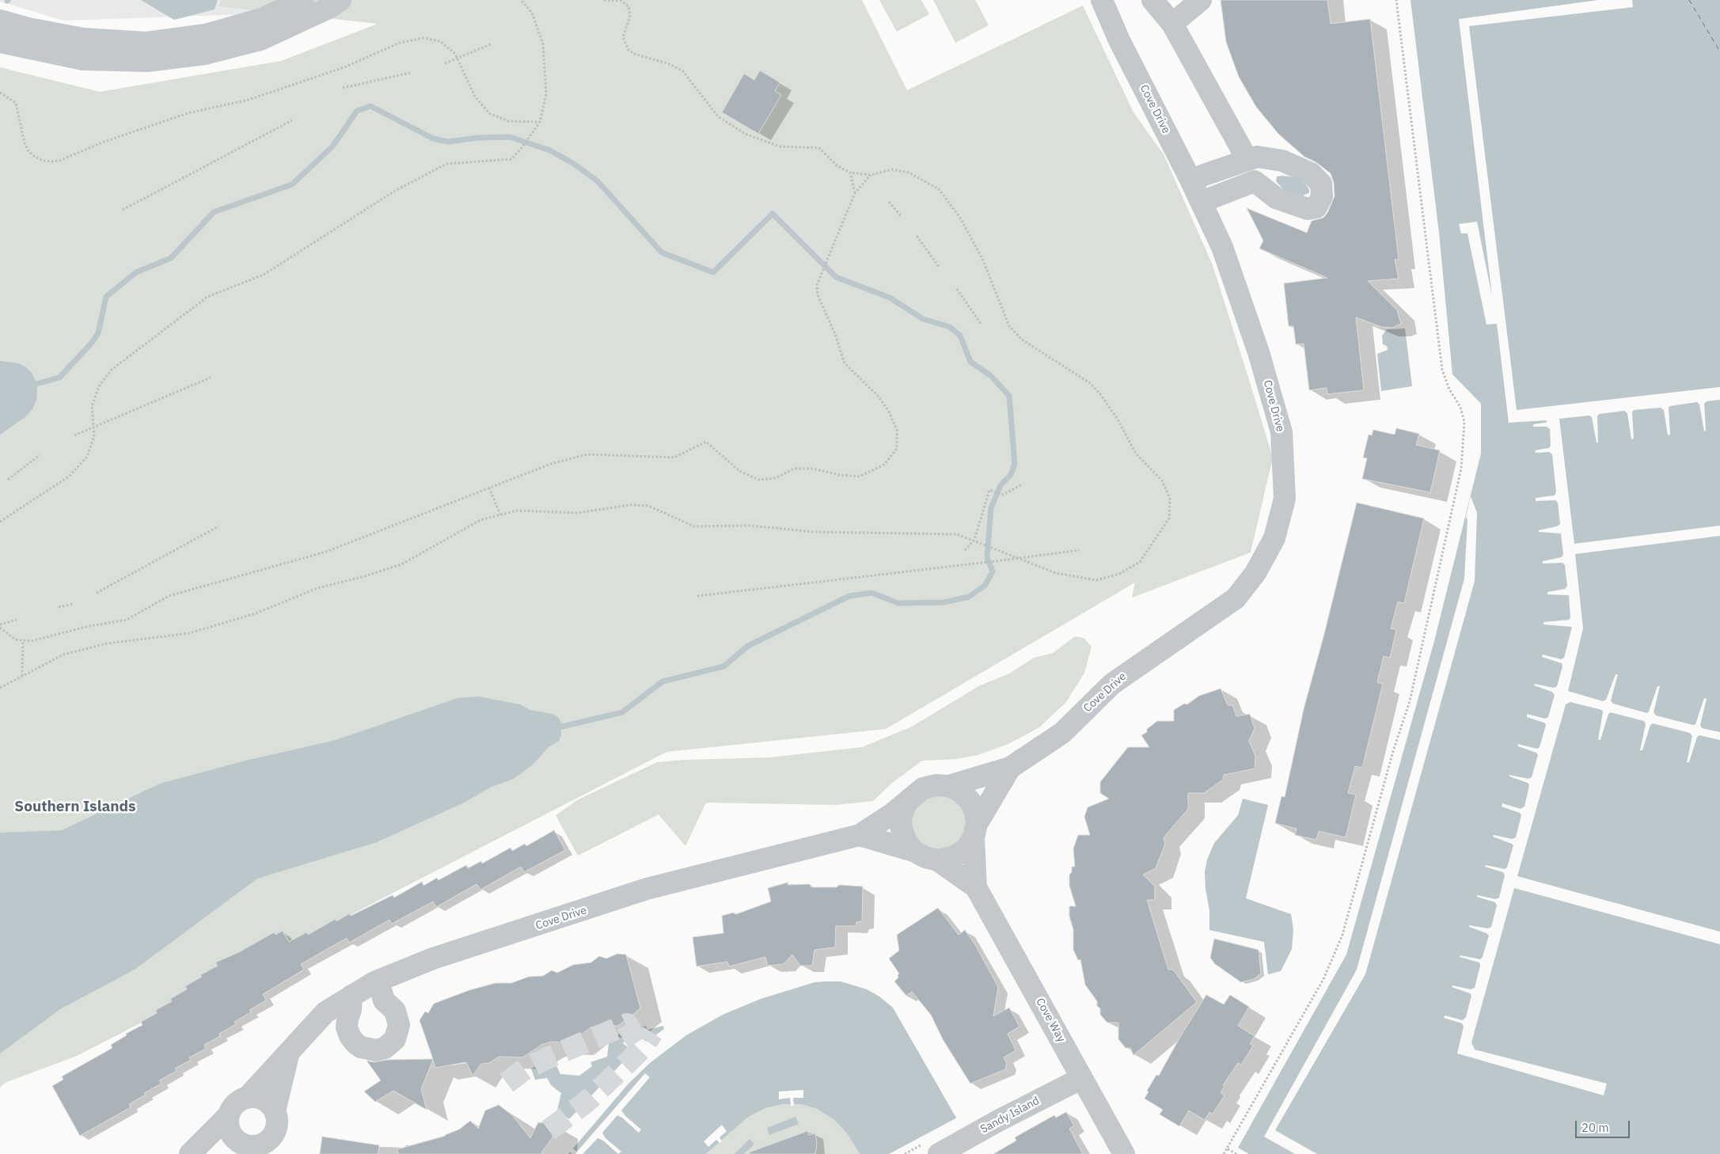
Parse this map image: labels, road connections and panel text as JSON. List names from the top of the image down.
{
  "streets": {
    "street": ["Cove Drive", "Cove Way", "Sandy Island"]
  },
  "crossings": [
    ["Cove Drive", "Cove Way"],
    ["Cove Way", "Sandy Island"]
  ],
  "districts": ["Southern Islands"],
  "scale_bar": "20 m"
}
